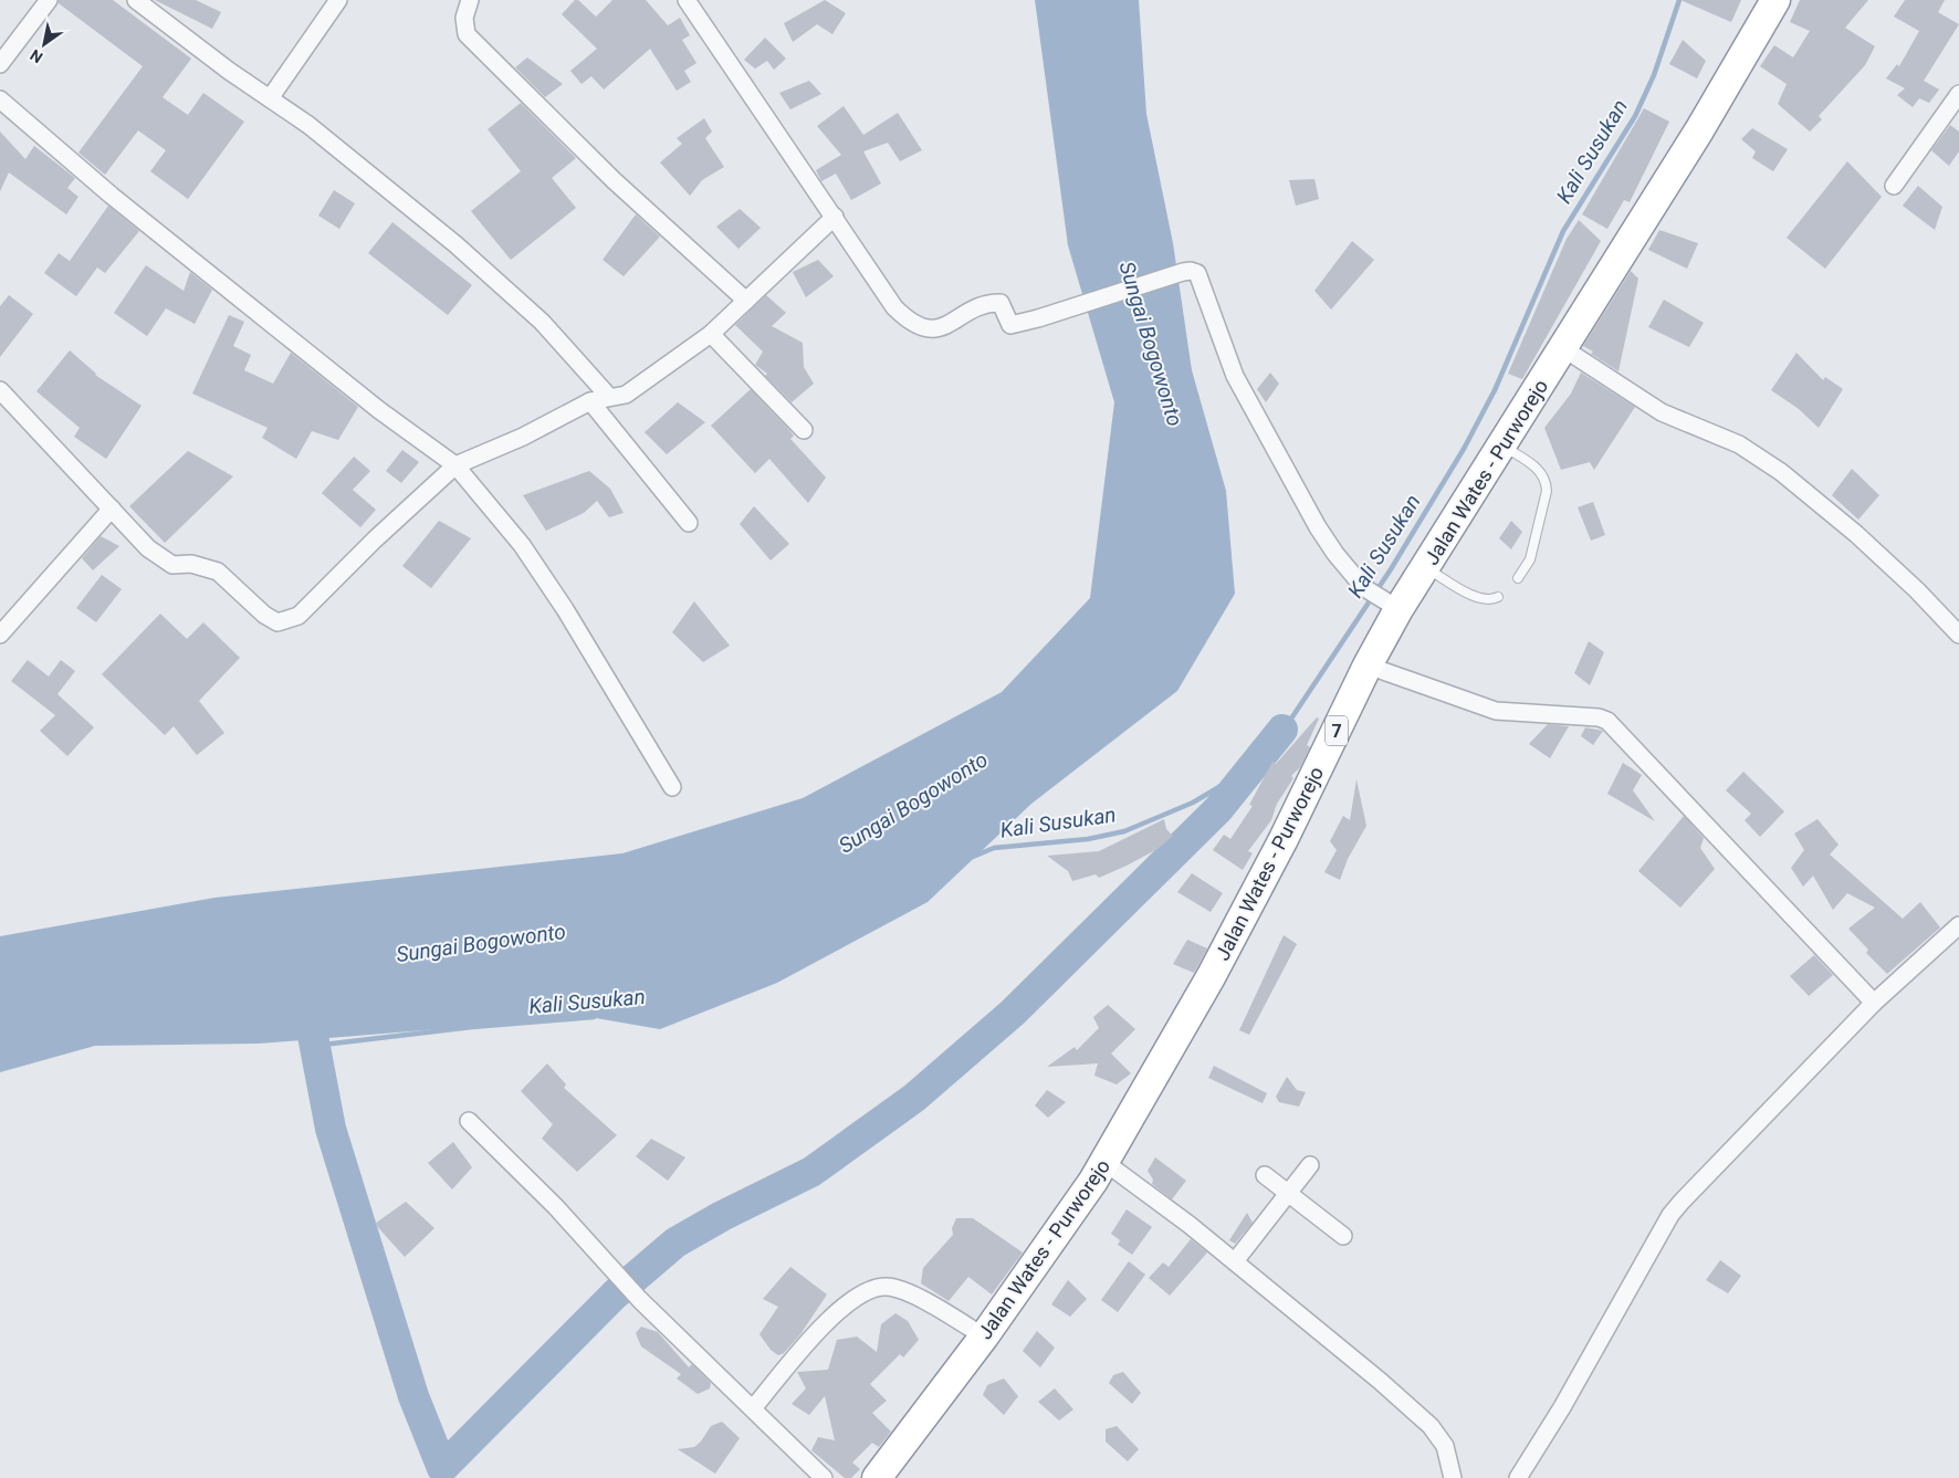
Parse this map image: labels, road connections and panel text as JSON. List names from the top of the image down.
{
  "streets": {
    "highway": ["Jalan Wates - Purworejo", "7"]
  },
  "water": ["Kali Susukan", "Sungai Bogowonto"],
  "north": "bottom left"
}
